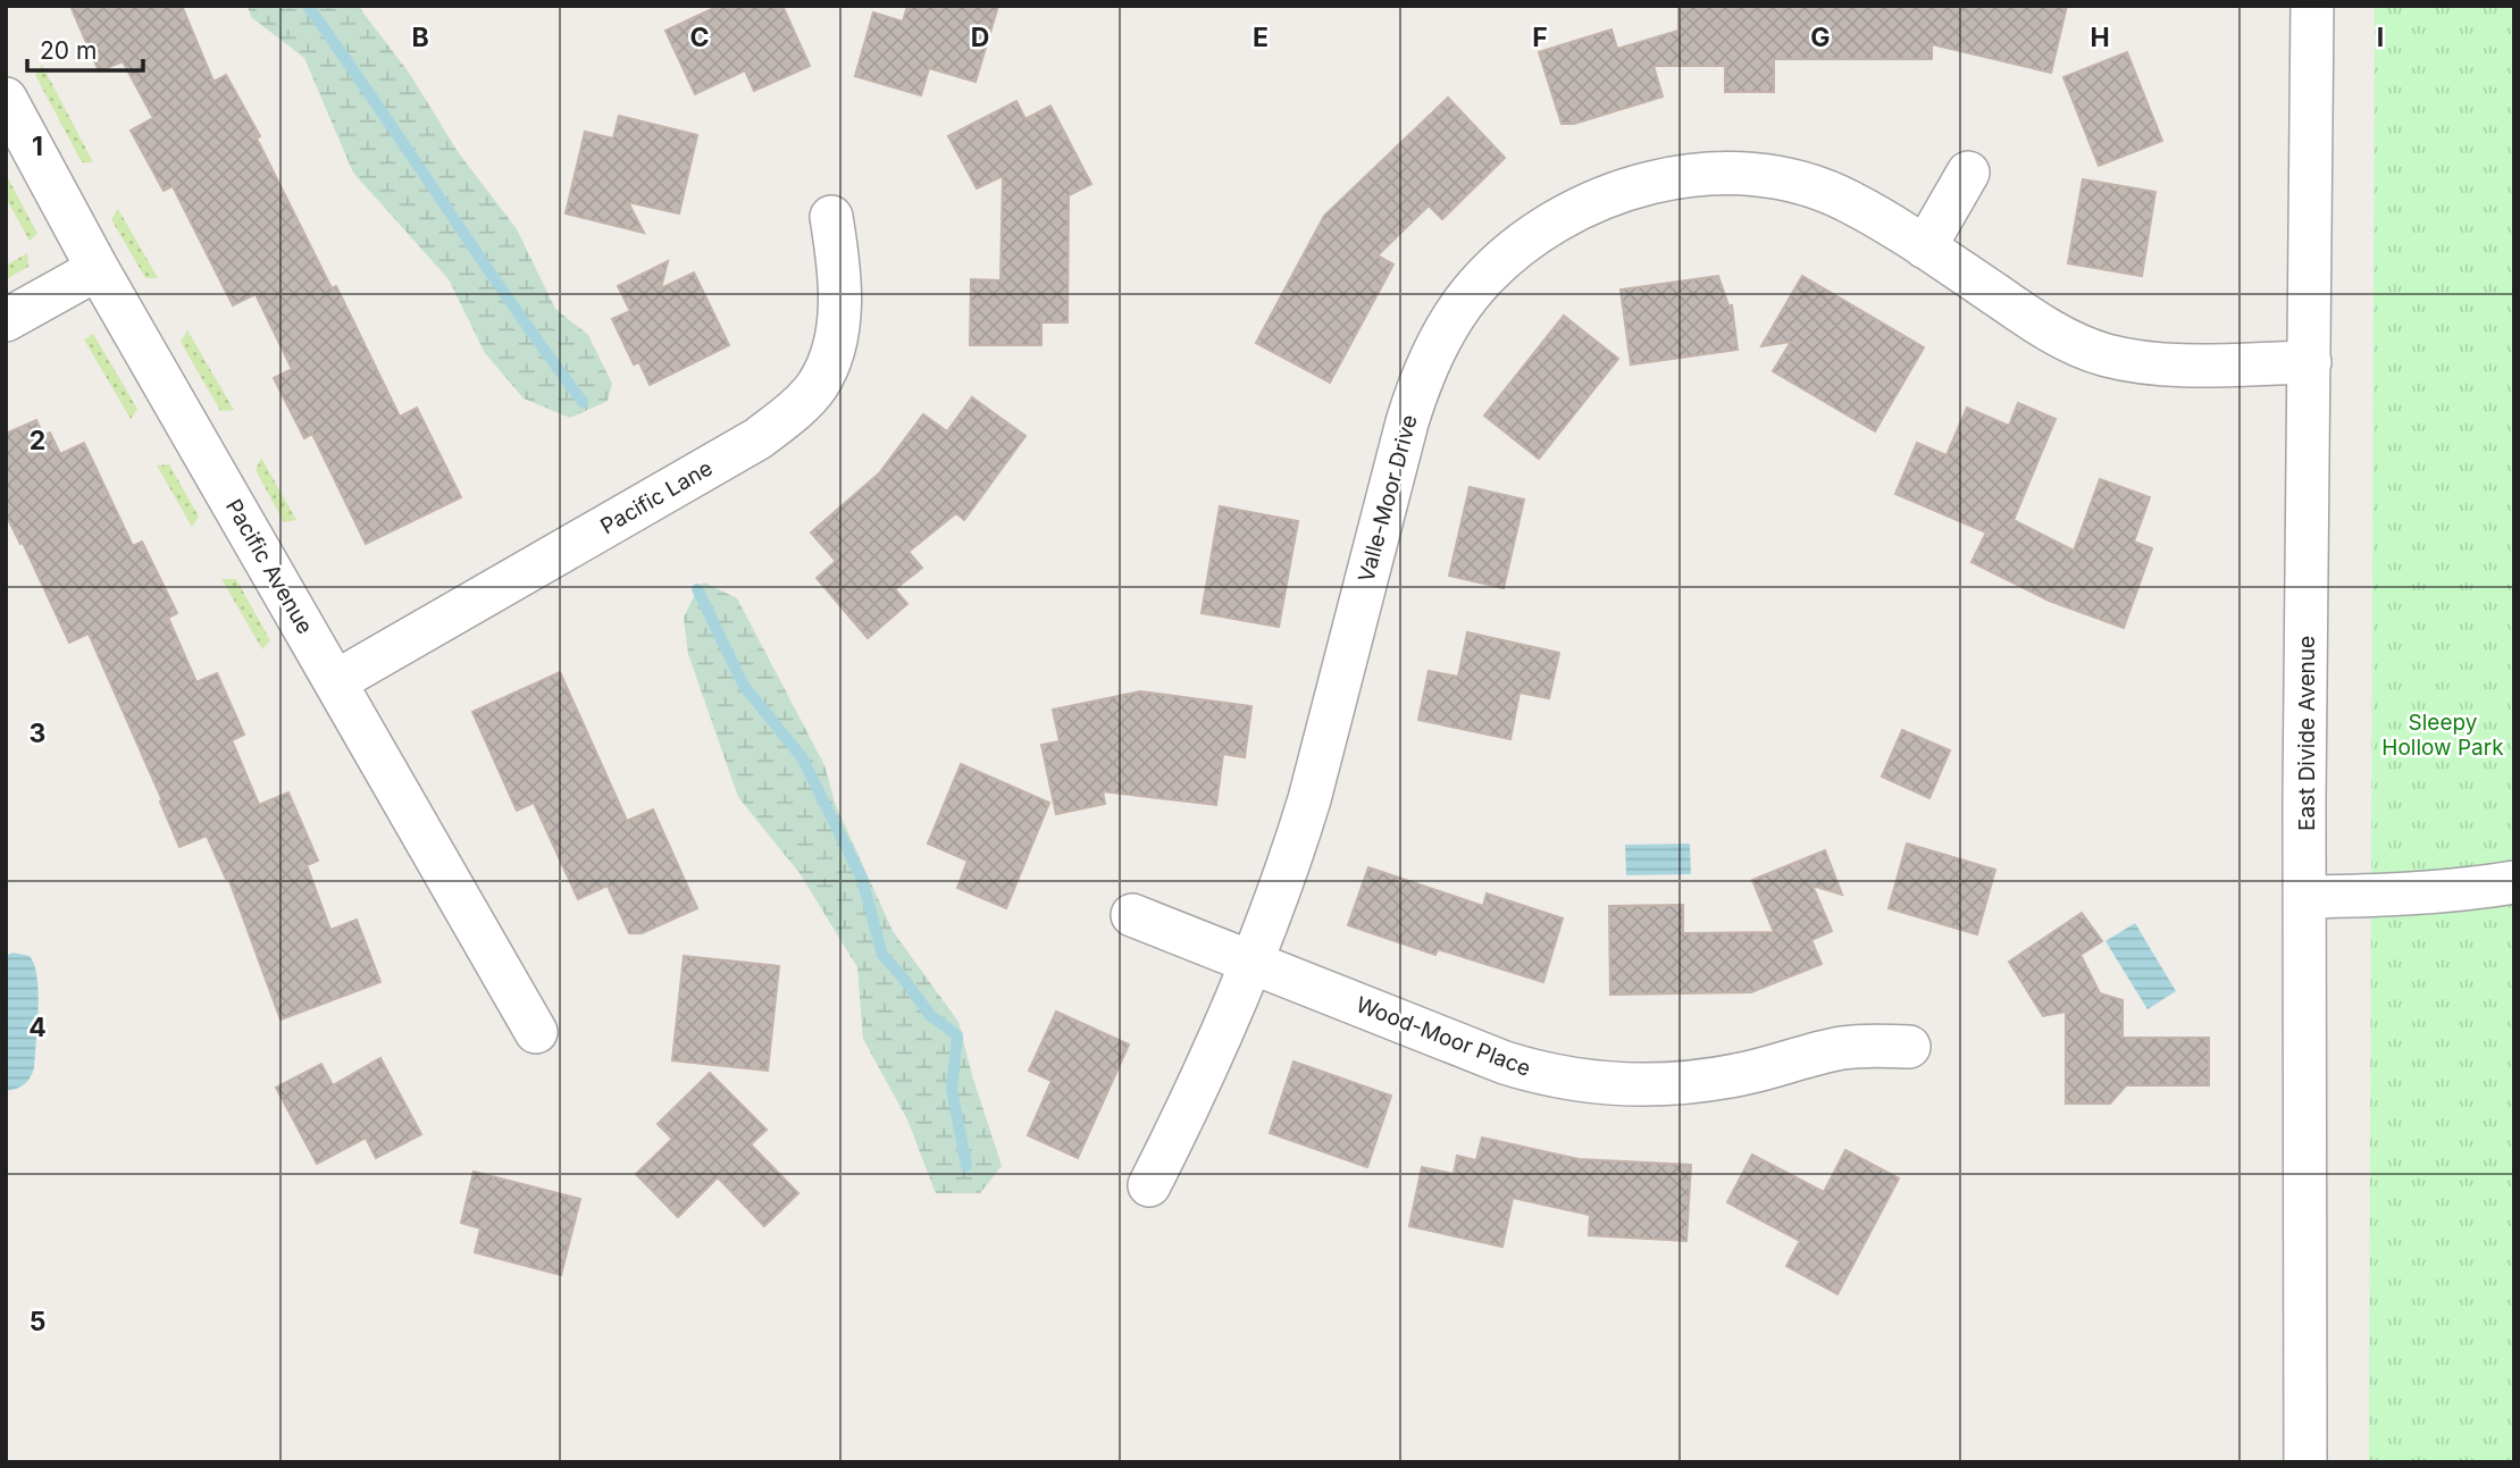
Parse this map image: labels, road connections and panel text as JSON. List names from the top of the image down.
{
  "streets": {
    "street": [
      "Pacific Lane",
      "Valle-Moor Drive",
      "Pacific Avenue",
      "East Divide Avenue",
      "Wood-Moor Place"
    ]
  },
  "crossings": [
    ["Pacific Lane", "Pacific Avenue"],
    ["Valle-Moor Drive", "East Divide Avenue"],
    ["Valle-Moor Drive", "Wood-Moor Place"]
  ],
  "parks": ["Sleepy Hollow Park"],
  "scale_bar": "20 m",
  "grid": {
    "columns": [
      "B",
      "C",
      "D",
      "E",
      "F",
      "G",
      "H",
      "I"
    ],
    "rows": [
      "1",
      "2",
      "3",
      "4",
      "5"
    ]
  }
}
